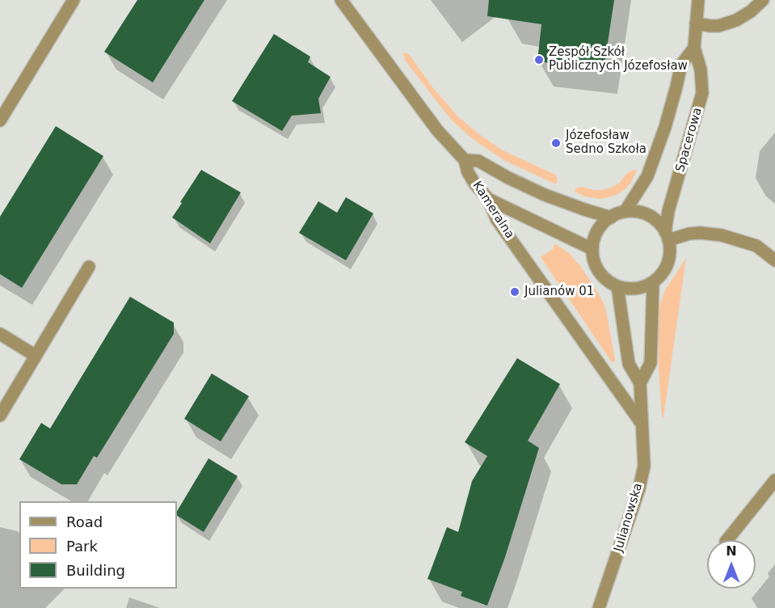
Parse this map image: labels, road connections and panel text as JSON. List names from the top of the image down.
{
  "streets": {
    "street": ["Spacerowa", "Kameralna", "Julianowska"]
  },
  "crossings": [
    ["Kameralna", "Julianowska"]
  ],
  "places": ["Zespół Szkół Publicznych Józefosław", "Józefosław Sedno Szkoła", "Julianów 01"],
  "legend": ["Road", "Park", "Building"],
  "north": "top"
}
